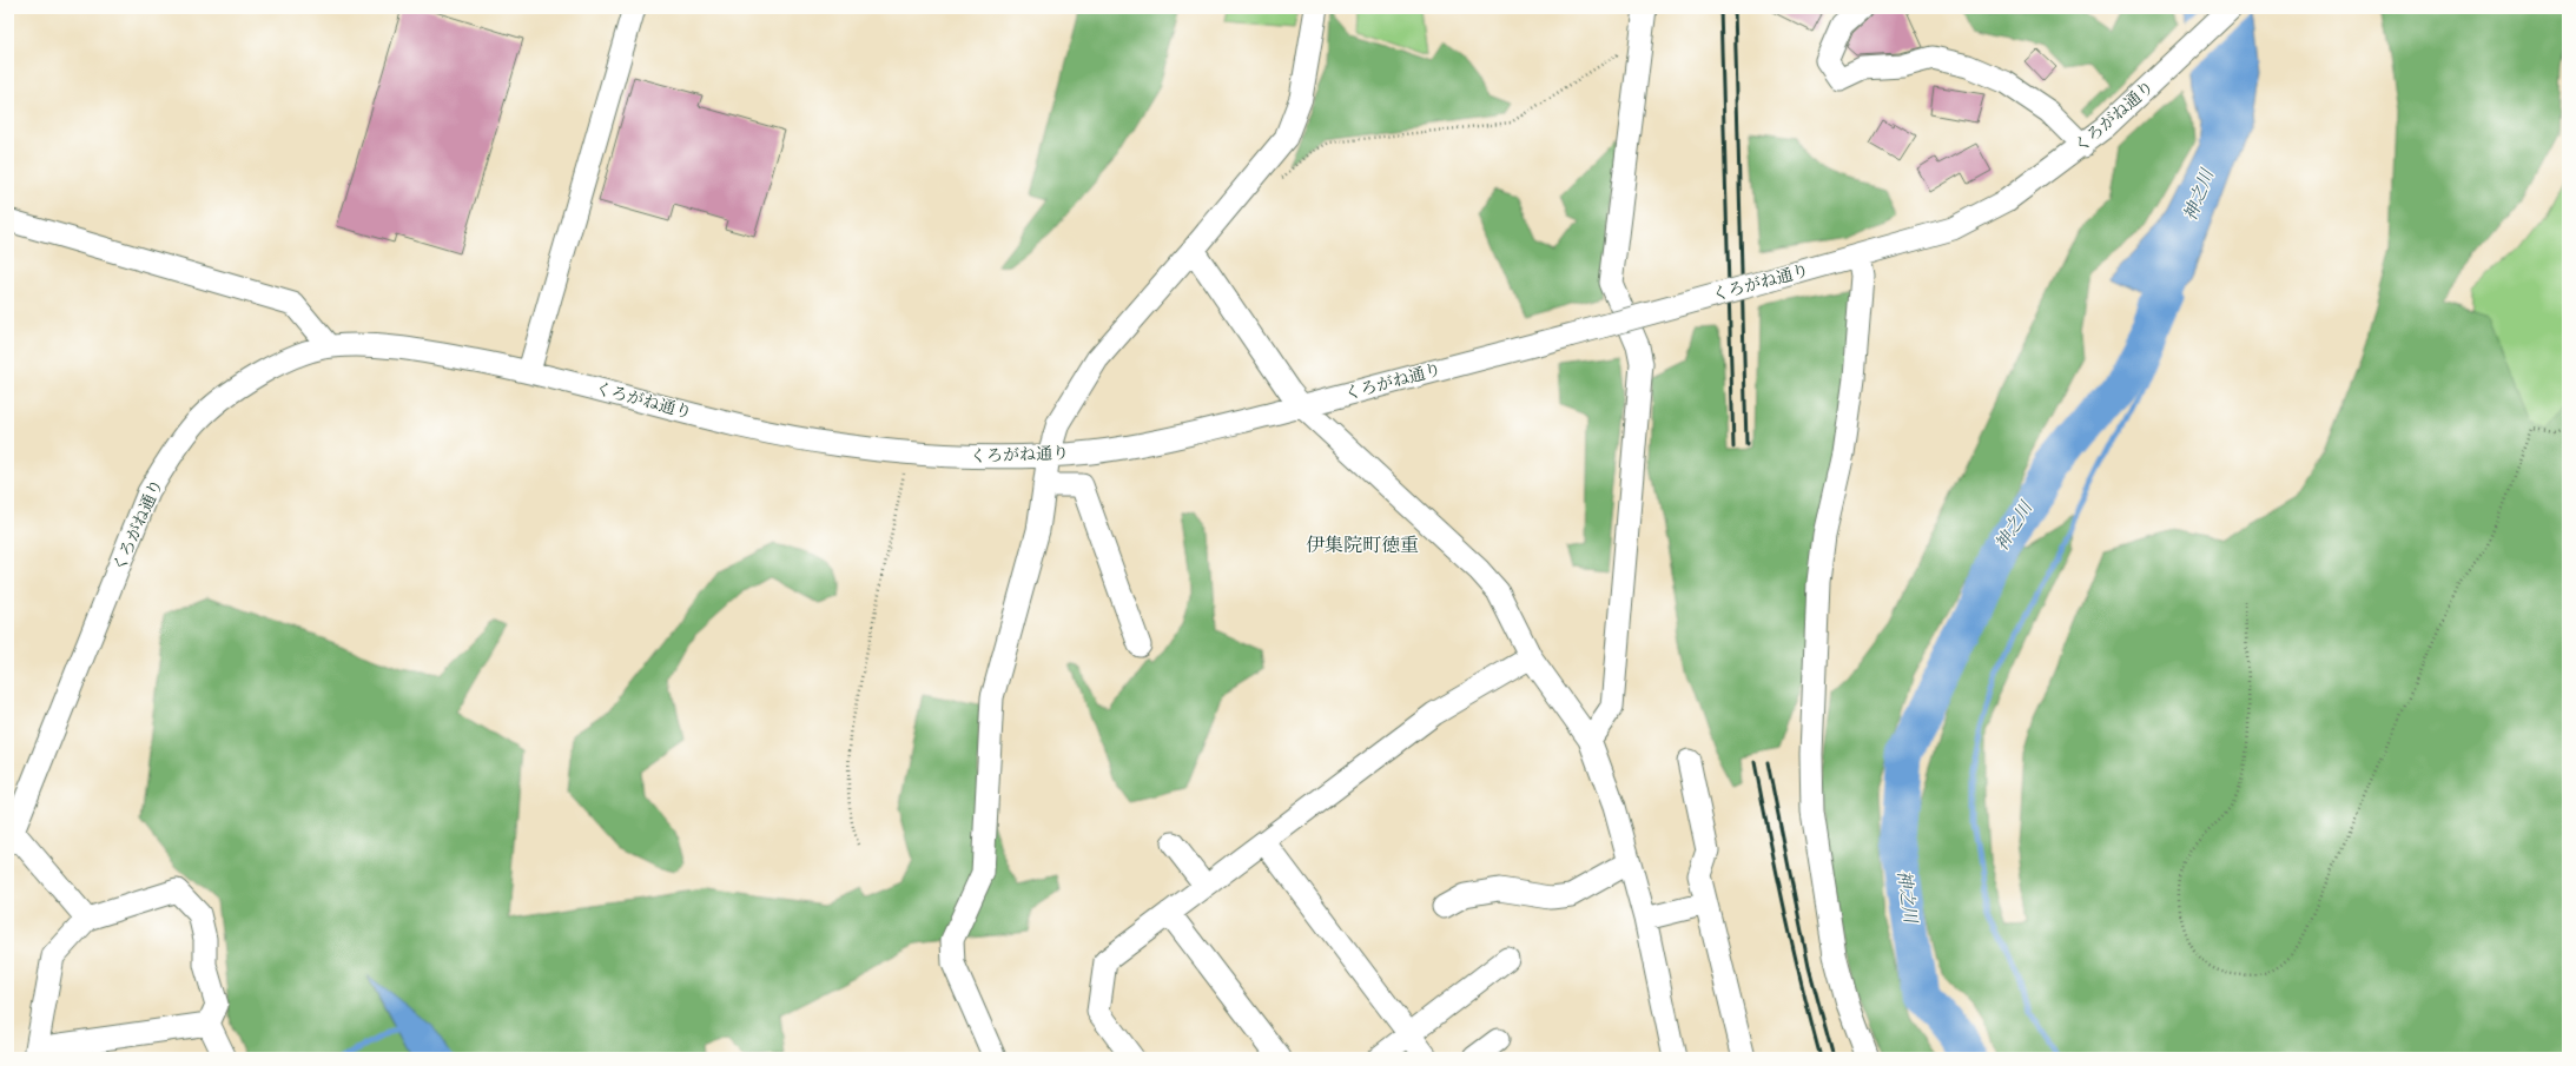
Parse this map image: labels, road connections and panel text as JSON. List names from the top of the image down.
{
  "streets": {
    "street": ["くろがね通り"]
  },
  "districts": ["伊集院町徳重"],
  "water": ["神之川"]
}
